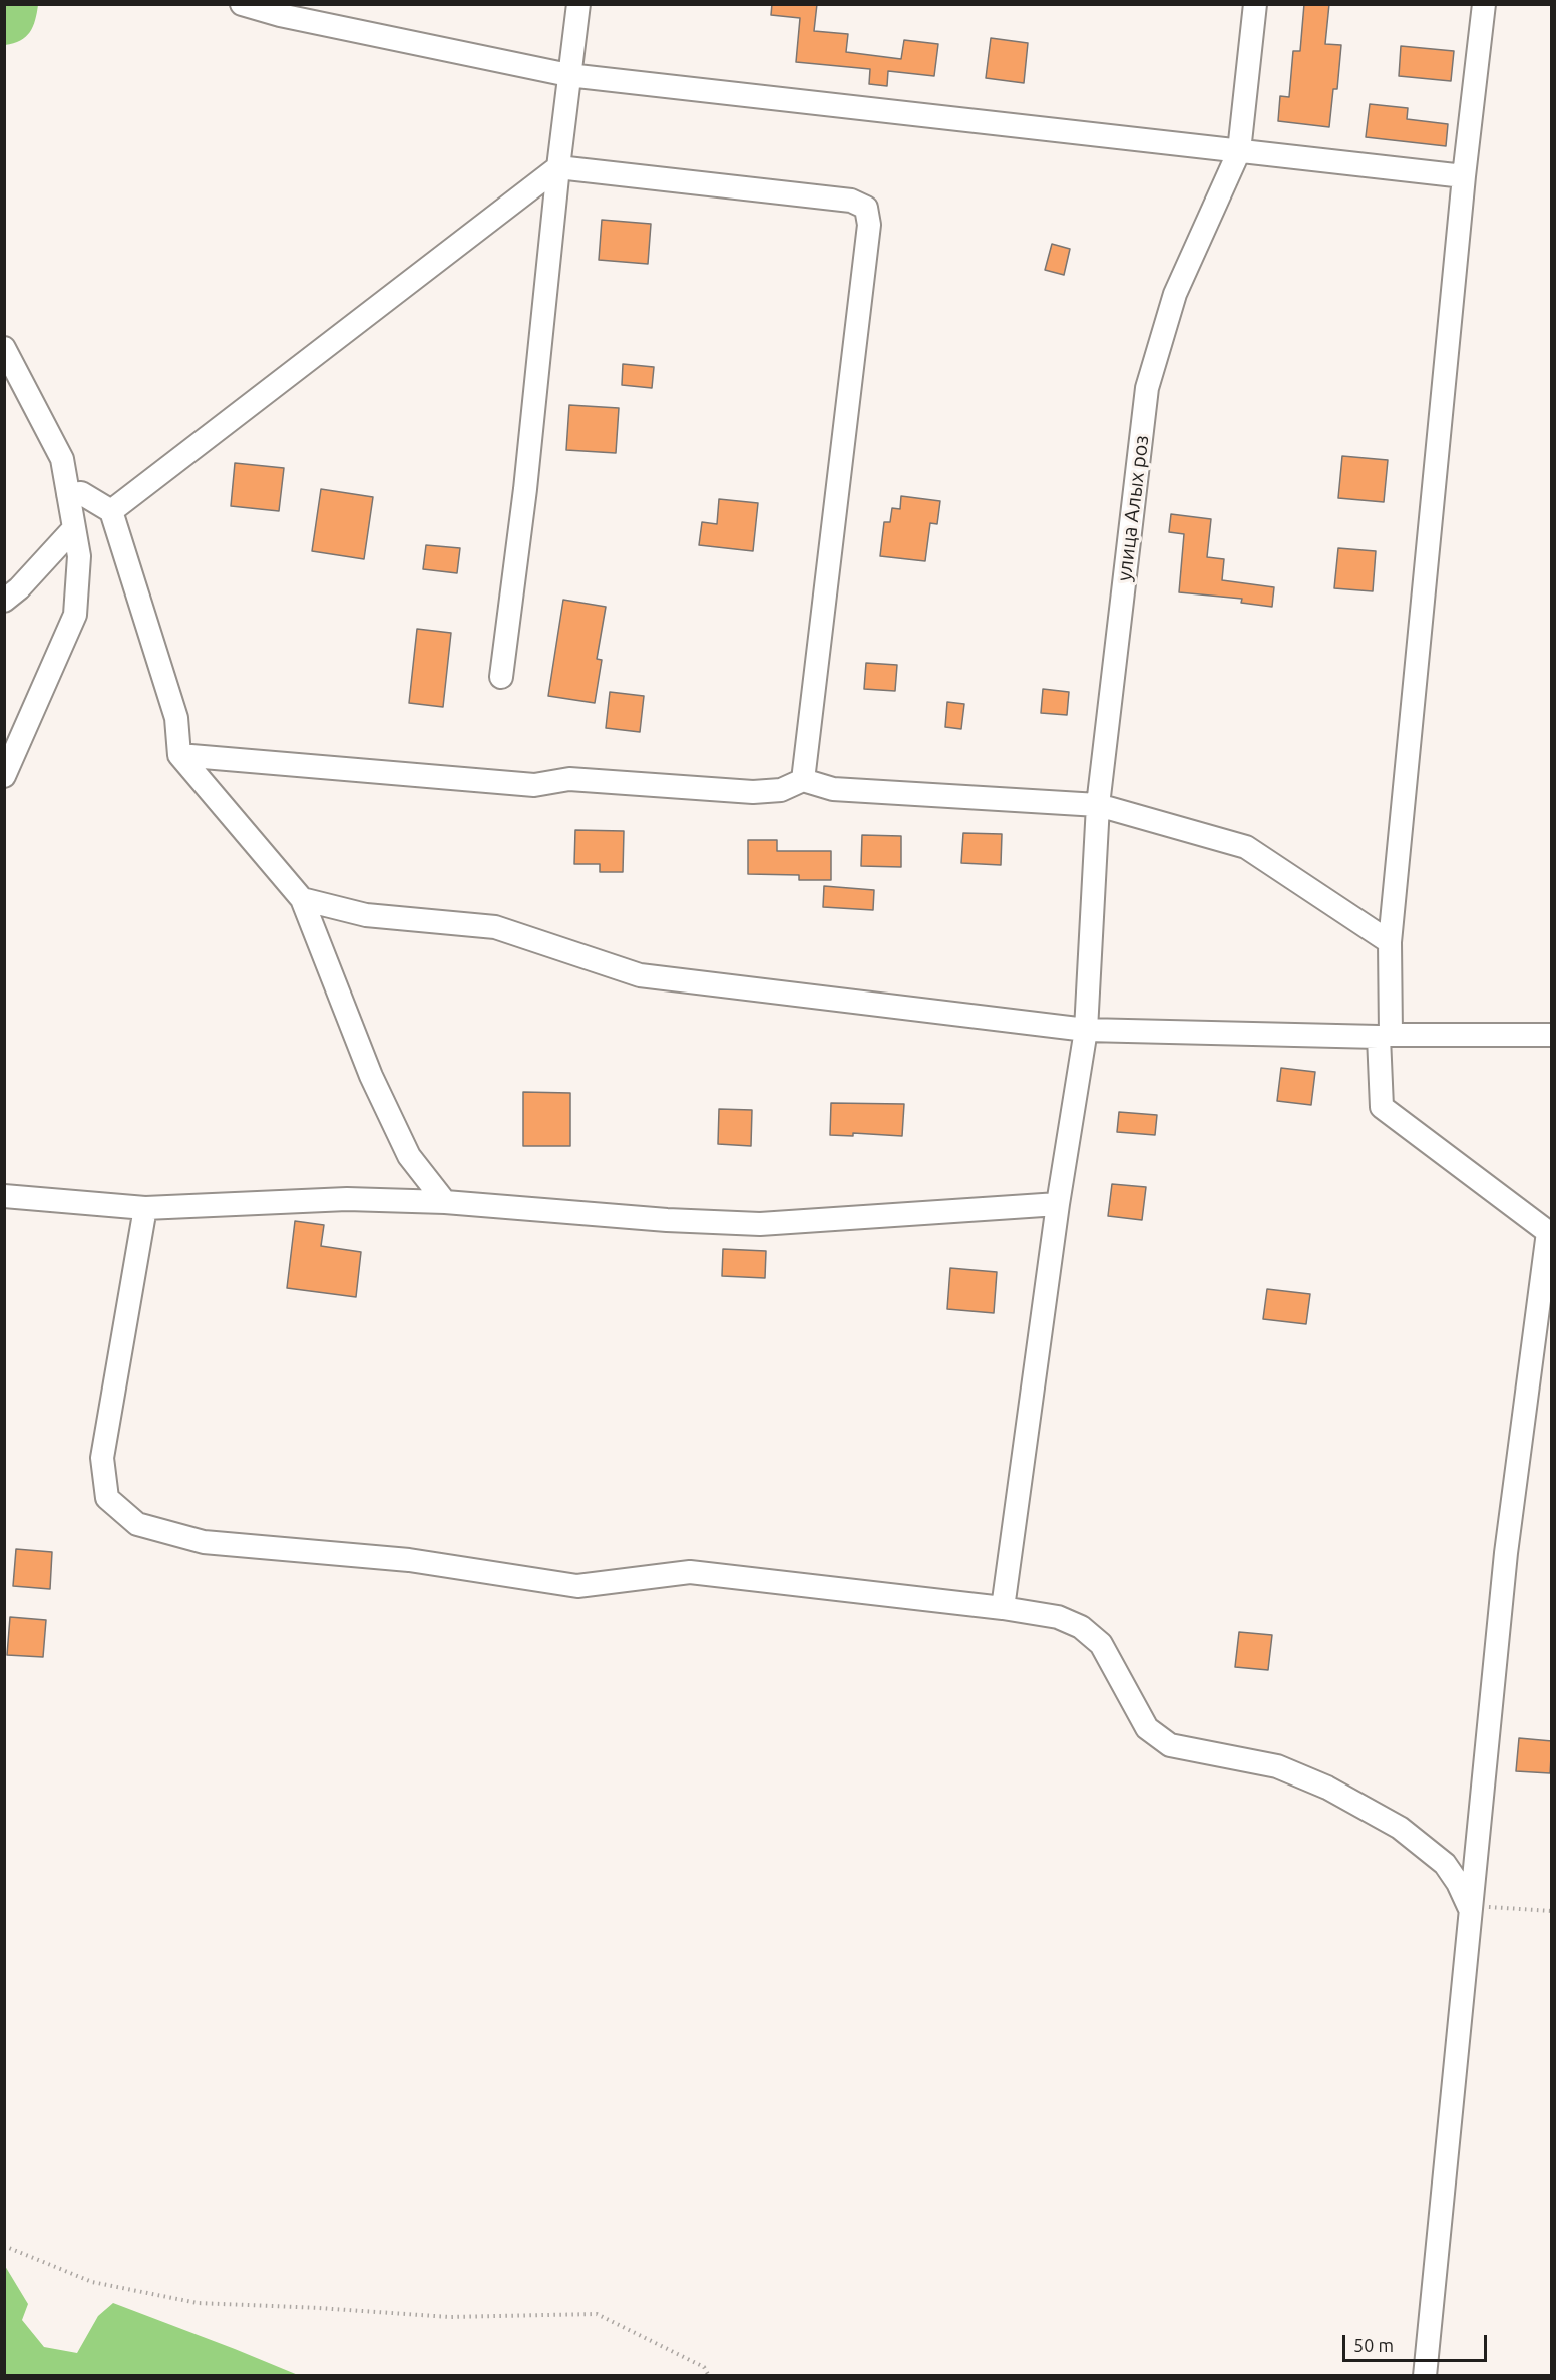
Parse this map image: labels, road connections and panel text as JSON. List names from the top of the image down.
{
  "streets": {
    "street": ["улица Алых роз"]
  },
  "scale_bar": "50 m"
}
